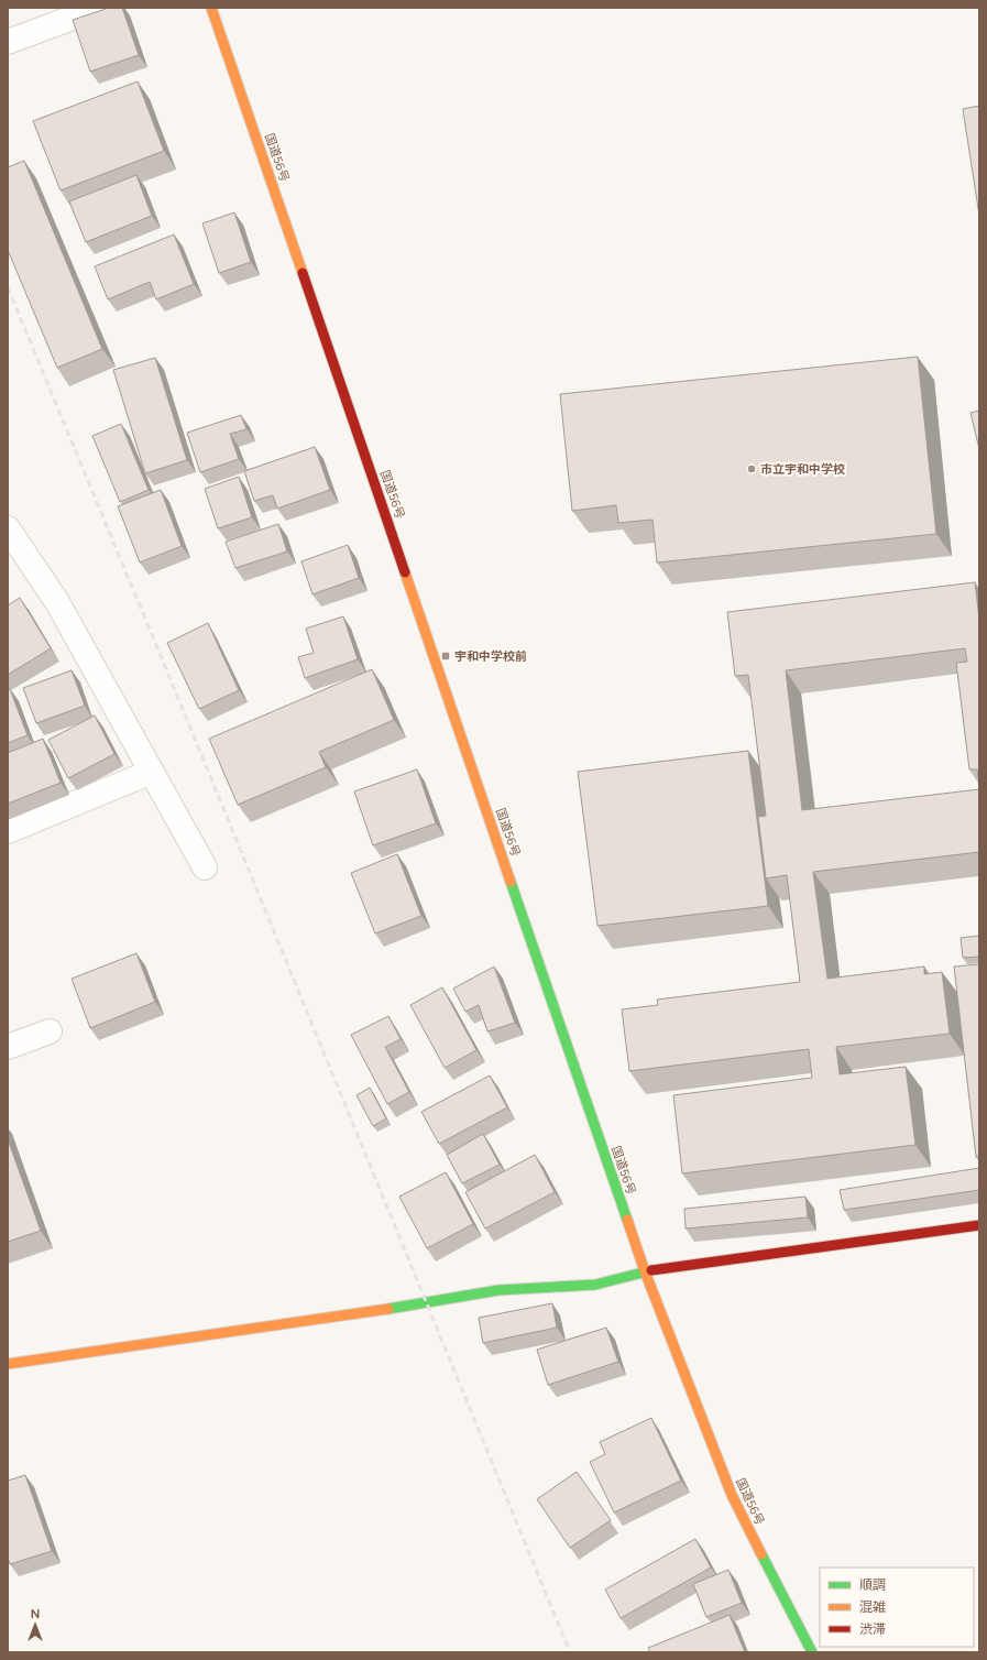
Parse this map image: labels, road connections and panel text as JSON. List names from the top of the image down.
{
  "streets": {
    "main road": ["国道56号"]
  },
  "places": {
    "other": ["市立宇和中学校"],
    "transit": ["宇和中学校前"]
  },
  "legend": ["順調", "混雑", "渋滞"],
  "north": "top"
}
